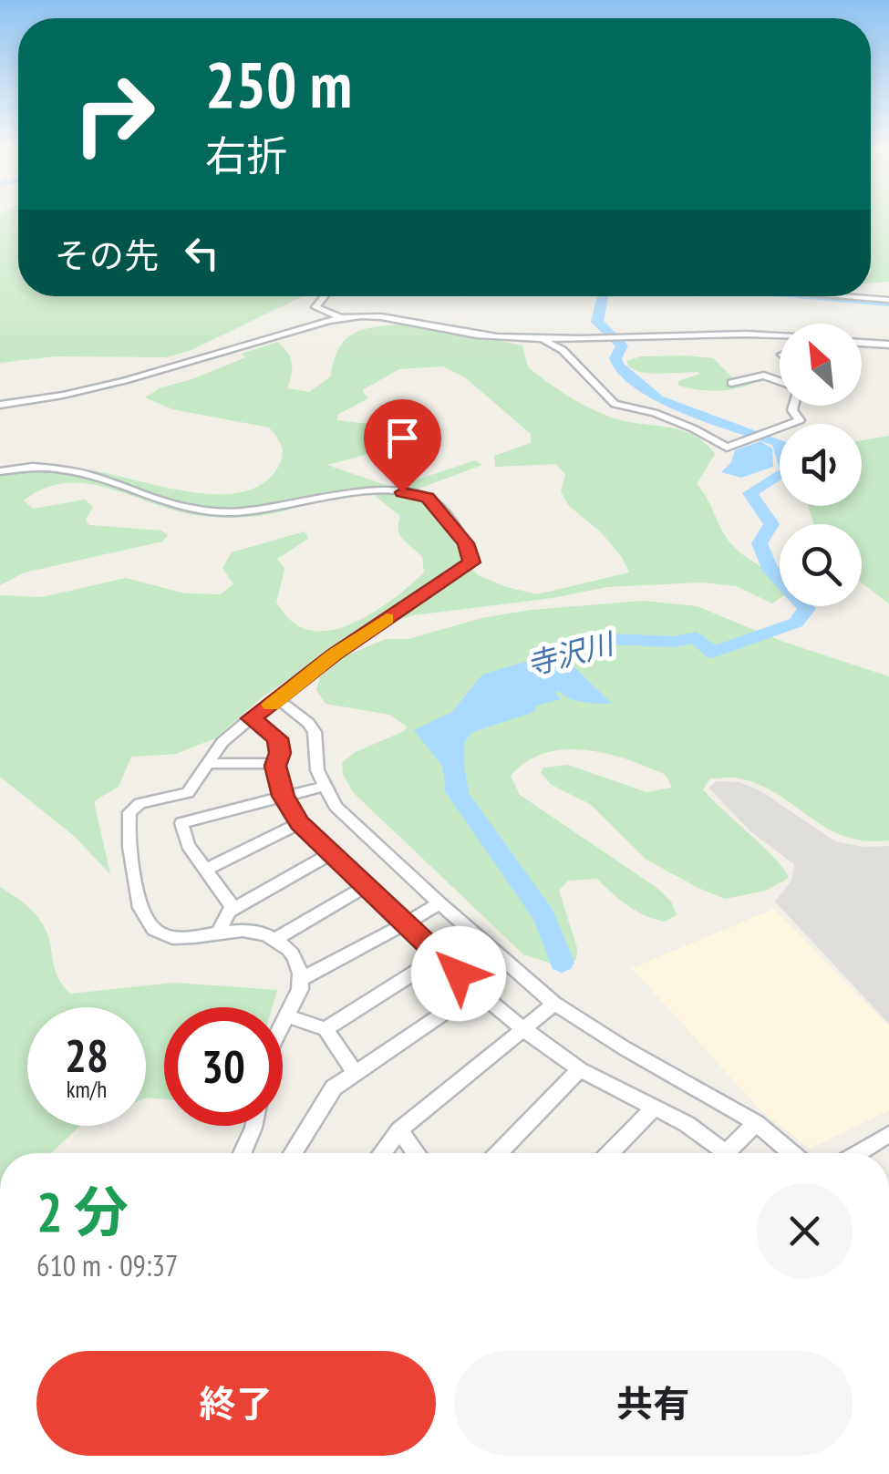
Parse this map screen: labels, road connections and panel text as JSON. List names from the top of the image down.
{
  "water": ["寺沢川"],
  "north": "top left",
  "page": {
    "turn": ["250 m", "右折"],
    "then": "その先",
    "speed": "28 km/h",
    "limit": "30",
    "heading": ["2 分", "610 m · 09:37"],
    "buttons": ["終了", "共有"]
  }
}
